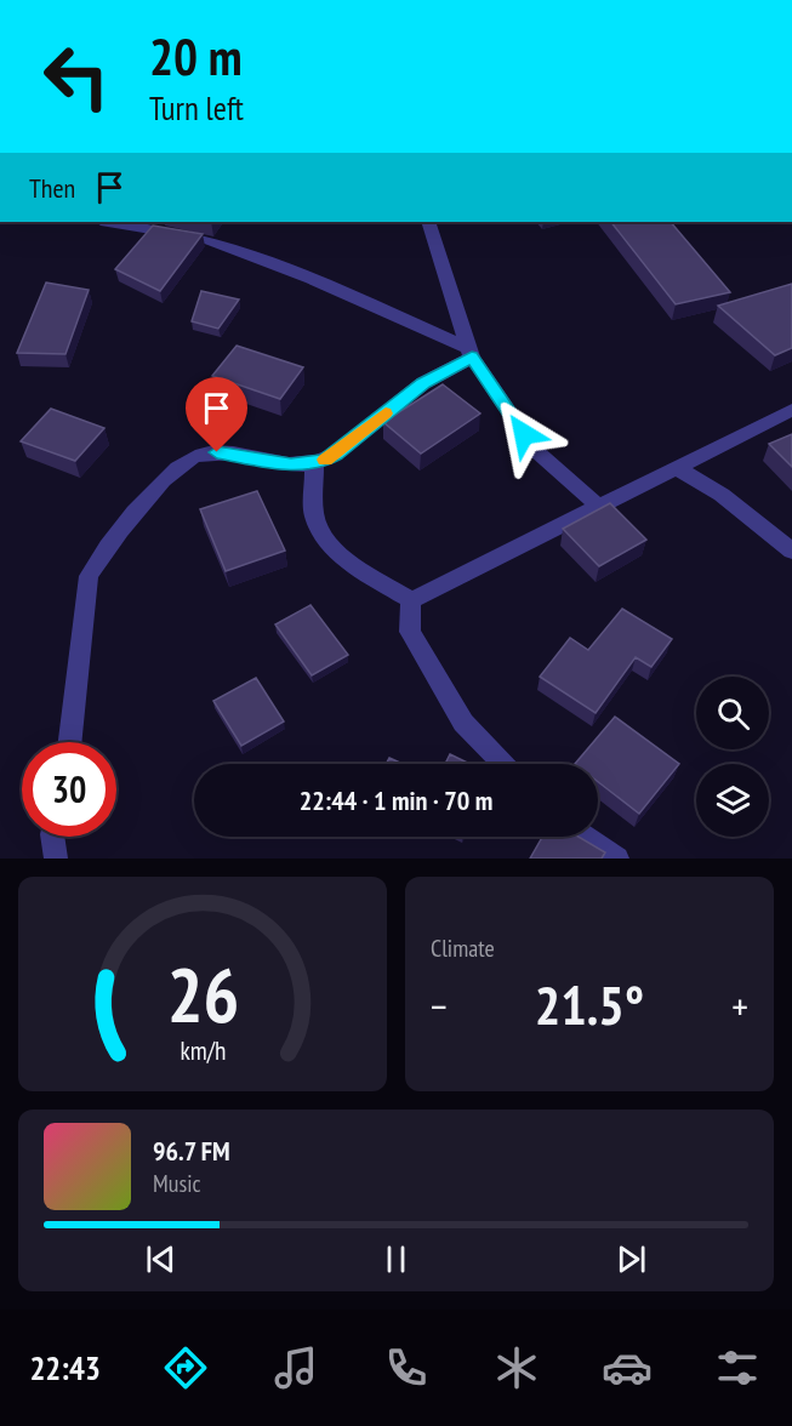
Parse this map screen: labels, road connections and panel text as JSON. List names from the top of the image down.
{
  "page": {
    "turn": ["20 m", "Turn left"],
    "then": "Then",
    "limit": "30",
    "trip": "22:44 · 1 min · 70 m",
    "tile": "Climate",
    "heat": ["−", "21.5°", "+"],
    "song": ["96.7 FM", "Music"],
    "tabs": "22:43",
    "gauge": ["26", "km/h"]
  }
}
